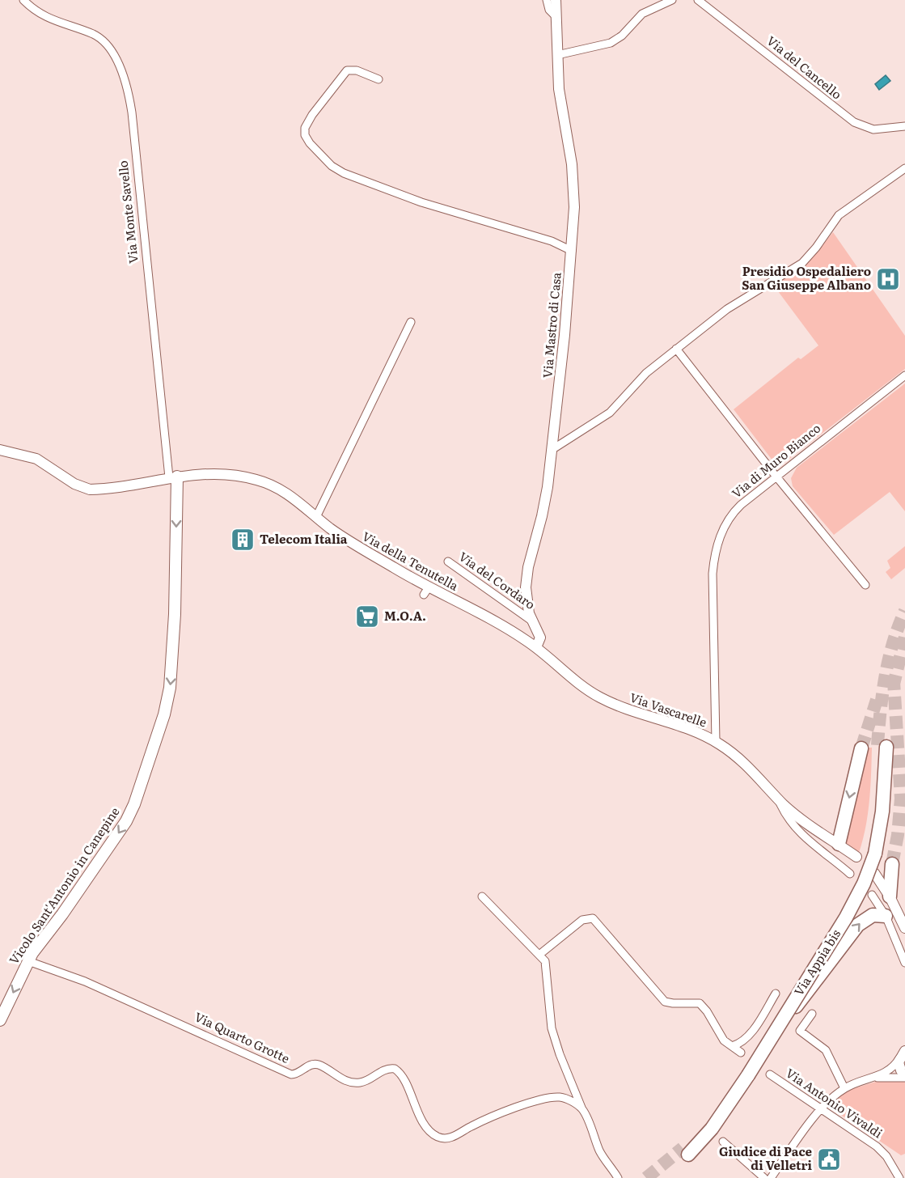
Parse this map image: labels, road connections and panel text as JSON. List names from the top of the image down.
{
  "streets": {
    "highway": ["Via Appia bis"],
    "main road": ["Vicolo Sant'Antonio in Canepine"],
    "street": [
      "Via del Cancello",
      "Via Monte Savello",
      "Via Mastro di Casa",
      "Via di Muro Bianco",
      "Via della Tenutella",
      "Via del Cordaro",
      "Via Vascarelle",
      "Via Quarto Grotte",
      "Via Antonio Vivaldi"
    ]
  },
  "crossings": [
    ["Via Monte Savello", "Via della Tenutella"],
    ["Via Monte Savello", "Vicolo Sant'Antonio in Canepine"],
    ["Via Mastro di Casa", "Via della Tenutella"],
    ["Via Mastro di Casa", "Via del Cordaro"],
    ["Via Mastro di Casa", "Via Vascarelle"],
    ["Via di Muro Bianco", "Via Vascarelle"],
    ["Via della Tenutella", "Via Vascarelle"],
    ["Via della Tenutella", "Vicolo Sant'Antonio in Canepine"],
    ["Via Vascarelle", "Via Appia bis"],
    ["Vicolo Sant'Antonio in Canepine", "Via Quarto Grotte"]
  ],
  "one_way": ["Vicolo Sant'Antonio in Canepine"],
  "places": {
    "hospital": ["Presidio Ospedaliero San Giuseppe Albano"],
    "building": ["Telecom Italia"],
    "supermarket": ["M.O.A."],
    "public building": ["Giudice di Pace di Velletri"]
  }
}
